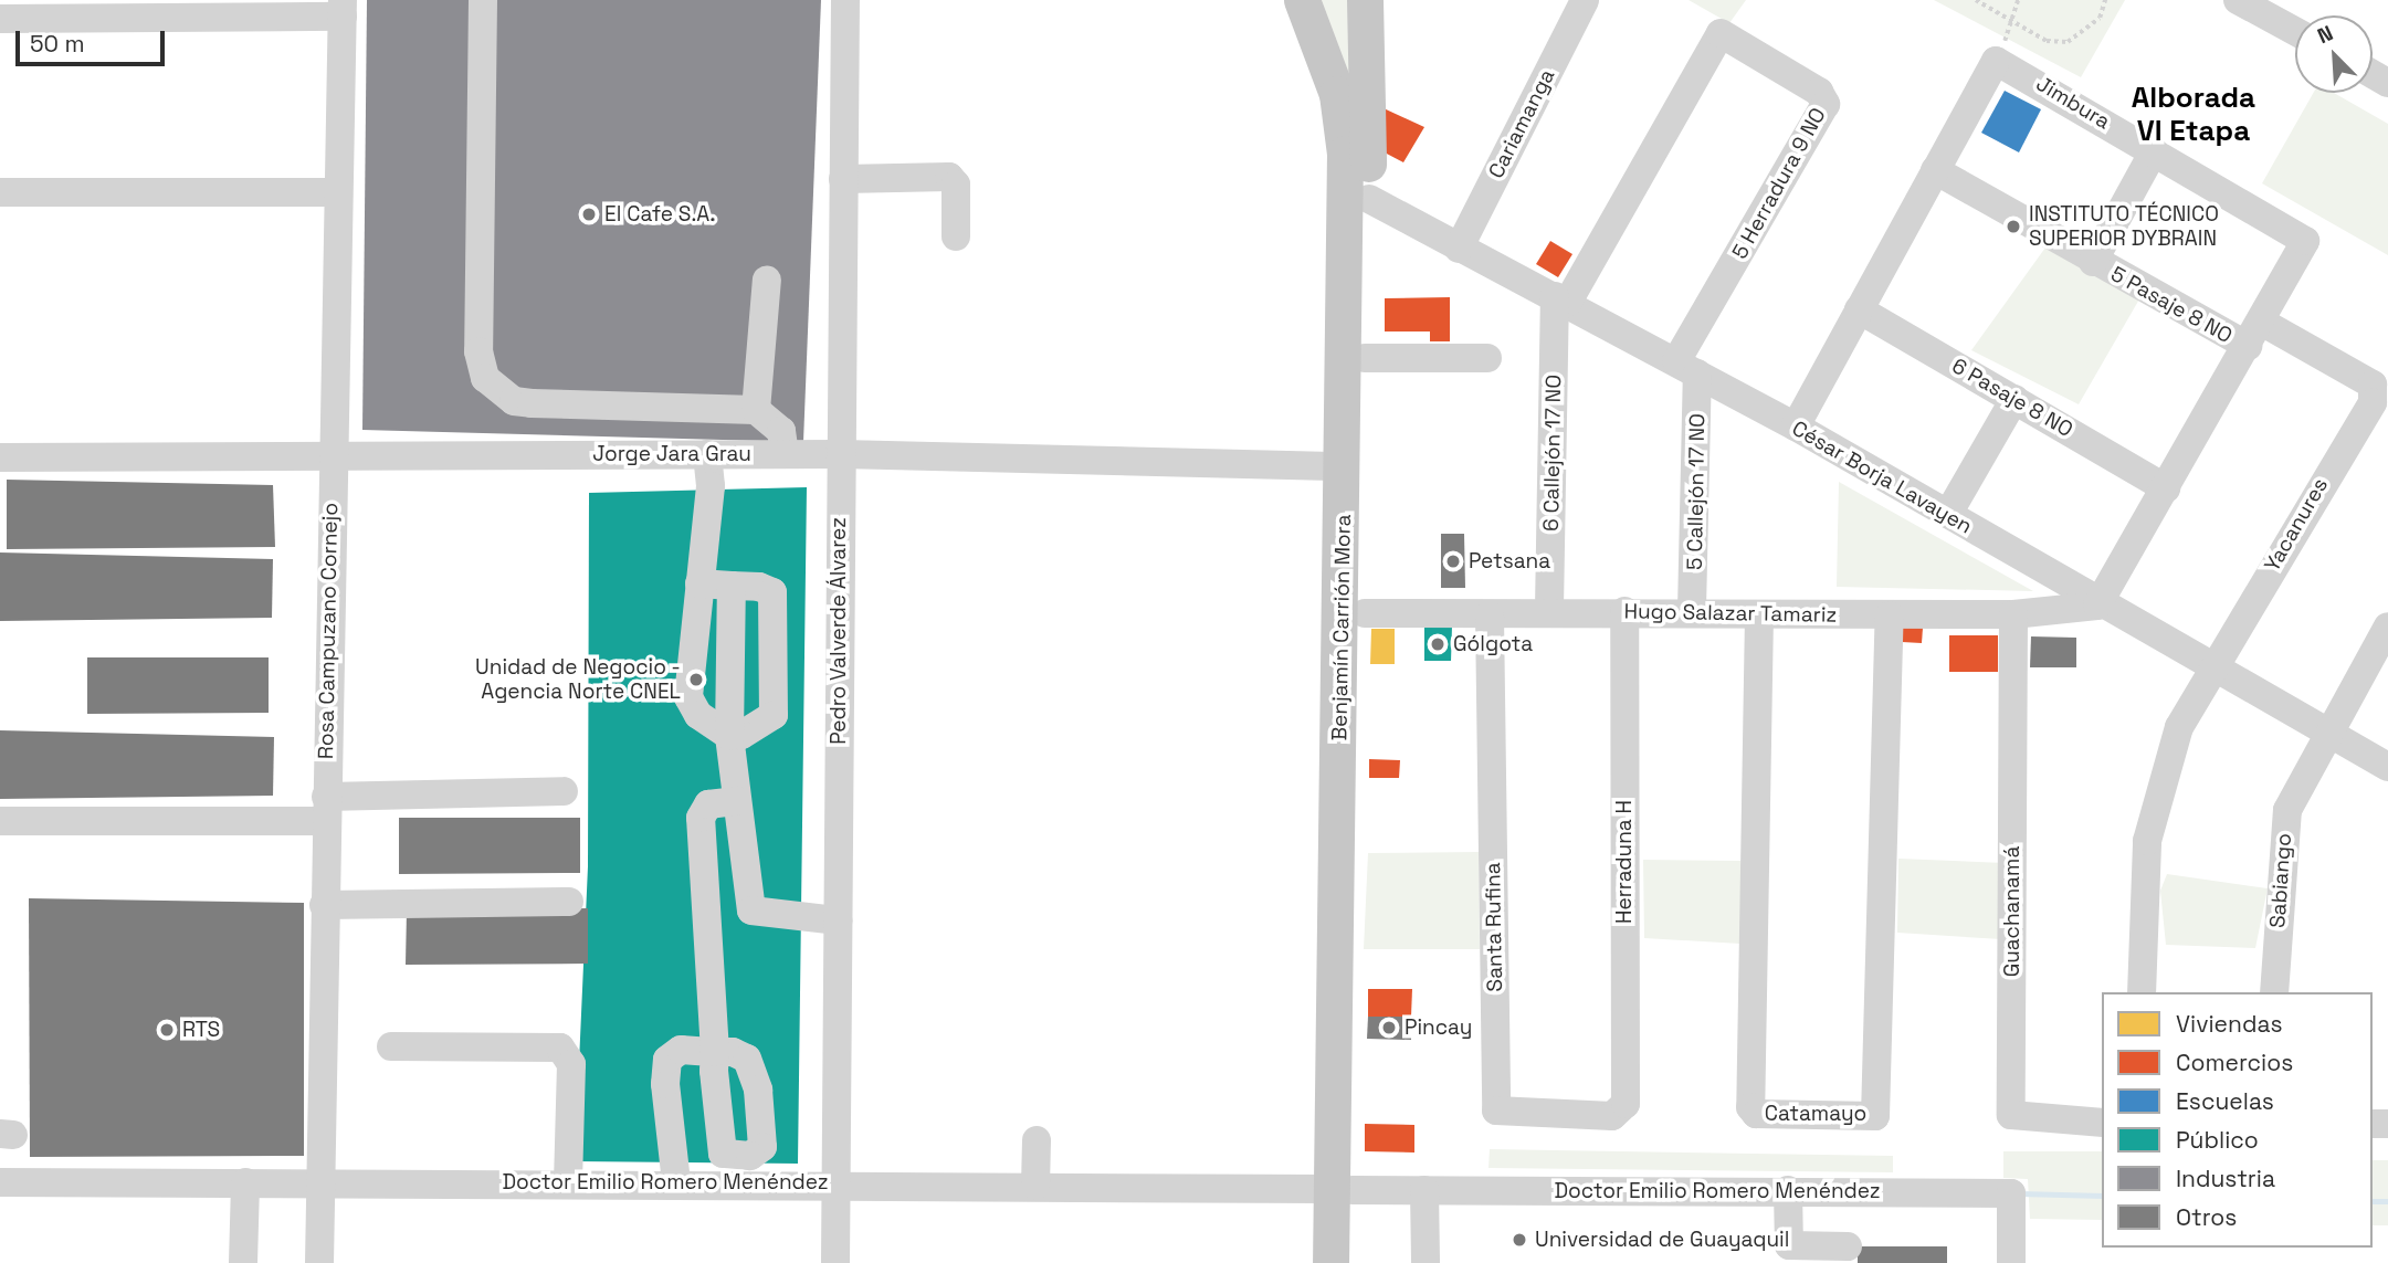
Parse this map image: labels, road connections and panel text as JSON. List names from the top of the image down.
{
  "streets": {
    "main road": ["Benjamín Carrión Mora"],
    "street": [
      "Jimbura",
      "Cariamanga",
      "5 Herradura 9 NO",
      "5 Pasaje 8 NO",
      "6 Pasaje 8 NO",
      "6 Callejón 17 NO",
      "Jorge Jara Grau",
      "César Borja Lavayen",
      "5 Callejón 17 NO",
      "Yacanures",
      "Hugo Salazar Tamariz",
      "Rosa Campuzano Cornejo",
      "Pedro Valverde Álvarez",
      "Herraduna H",
      "Sabiango",
      "Guachanamá",
      "Santa Rufina",
      "Catamayo",
      "Doctor Emilio Romero Menéndez"
    ]
  },
  "crossings": [
    ["Jimbura", "5 Pasaje 8 NO"],
    ["Jimbura", "6 Pasaje 8 NO"],
    ["Jimbura", "César Borja Lavayen"],
    ["Jimbura", "Hugo Salazar Tamariz"],
    ["Cariamanga", "César Borja Lavayen"],
    ["5 Herradura 9 NO", "6 Callejón 17 NO"],
    ["5 Herradura 9 NO", "César Borja Lavayen"],
    ["5 Herradura 9 NO", "5 Callejón 17 NO"],
    ["5 Pasaje 8 NO", "Yacanures"],
    ["6 Callejón 17 NO", "César Borja Lavayen"],
    ["6 Callejón 17 NO", "Hugo Salazar Tamariz"],
    ["Jorge Jara Grau", "Benjamín Carrión Mora"],
    ["Jorge Jara Grau", "Rosa Campuzano Cornejo"],
    ["Jorge Jara Grau", "Pedro Valverde Álvarez"],
    ["César Borja Lavayen", "5 Callejón 17 NO"],
    ["César Borja Lavayen", "Yacanures"],
    ["César Borja Lavayen", "Hugo Salazar Tamariz"],
    ["César Borja Lavayen", "Benjamín Carrión Mora"],
    ["César Borja Lavayen", "Sabiango"],
    ["5 Callejón 17 NO", "Hugo Salazar Tamariz"],
    ["Hugo Salazar Tamariz", "Benjamín Carrión Mora"],
    ["Hugo Salazar Tamariz", "Herraduna H"],
    ["Hugo Salazar Tamariz", "Guachanamá"],
    ["Hugo Salazar Tamariz", "Santa Rufina"],
    ["Hugo Salazar Tamariz", "Catamayo"],
    ["Benjamín Carrión Mora", "Doctor Emilio Romero Menéndez"],
    ["Rosa Campuzano Cornejo", "Doctor Emilio Romero Menéndez"],
    ["Pedro Valverde Álvarez", "Doctor Emilio Romero Menéndez"],
    ["Herraduna H", "Santa Rufina"]
  ],
  "districts": ["Alborada VI Etapa"],
  "places": [
    "El Cafe S.A.",
    "INSTITUTO TÉCNICO SUPERIOR DYBRAIN",
    "Petsana",
    "Gólgota",
    "Unidad de Negocio - Agencia Norte CNEL",
    "Pincay",
    "RTS",
    "Universidad de Guayaquil"
  ],
  "legend": [
    "Viviendas",
    "Comercios",
    "Escuelas",
    "Público",
    "Industria",
    "Otros"
  ],
  "scale_bar": "50 m",
  "north": "top left"
}
